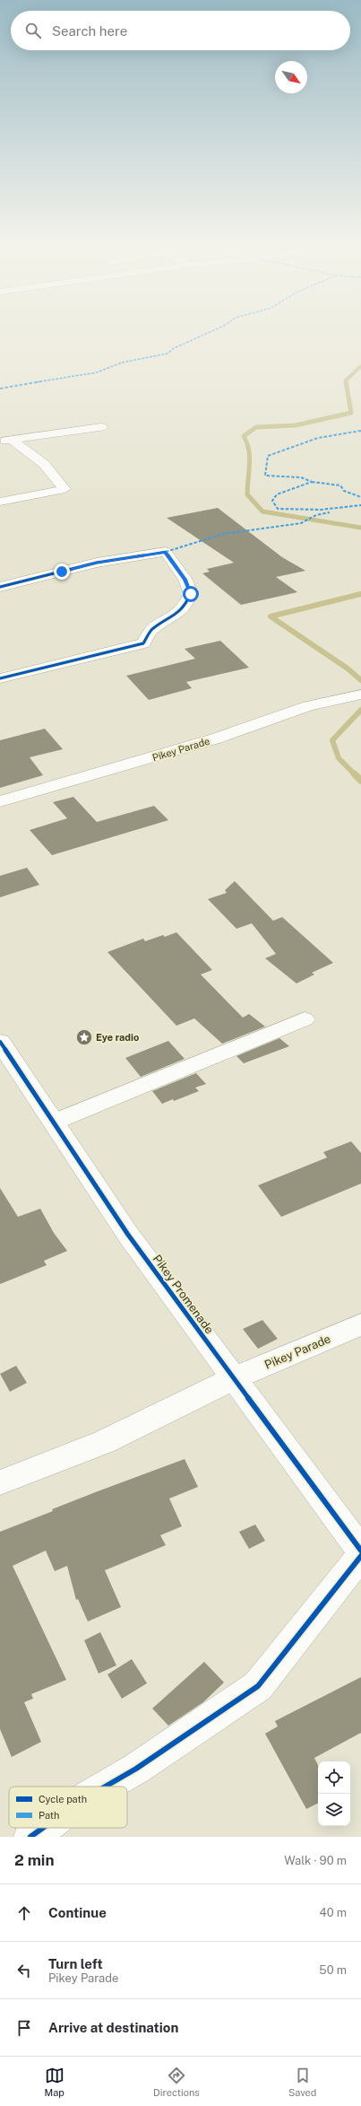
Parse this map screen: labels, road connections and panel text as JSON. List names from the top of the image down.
{
  "streets": {
    "street": ["Pikey Parade", "Pikey Promenade"]
  },
  "crossings": [
    ["Pikey Parade", "Pikey Promenade"]
  ],
  "places": {
    "place": ["Eye radio"]
  },
  "legend": ["Cycle path", "Path"],
  "north": "bottom right",
  "page": {
    "search": "Search here",
    "heading": ["2 min", "Walk · 90 m"],
    "list": [
      ["Continue", "40 m"],
      ["Turn left", "Pikey Parade", "50 m"],
      "Arrive at destination"
    ],
    "nav": ["Map", "Directions", "Saved"]
  }
}
